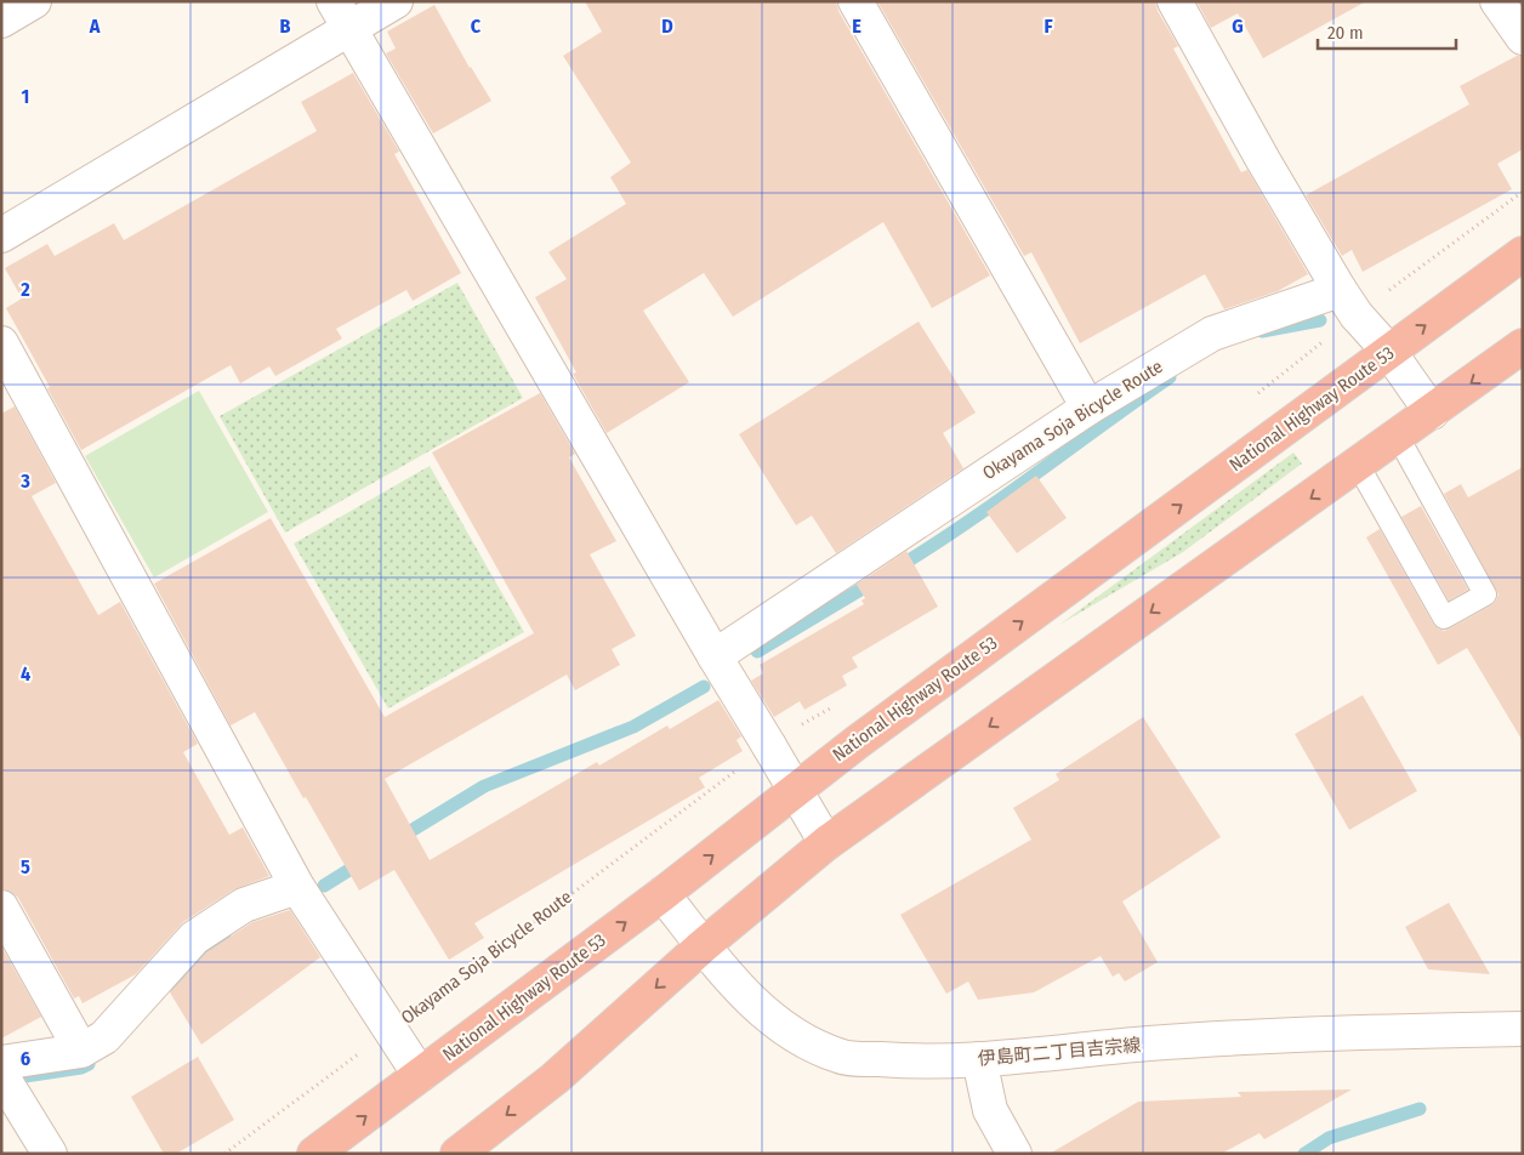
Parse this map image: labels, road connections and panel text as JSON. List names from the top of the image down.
{
  "streets": {
    "highway": ["National Highway Route 53"],
    "street": ["Okayama Soja Bicycle Route", "伊島町二丁目吉宗線"]
  },
  "crossings": [
    ["National Highway Route 53", "伊島町二丁目吉宗線"]
  ],
  "scale_bar": "20 m",
  "grid": {
    "columns": [
      "A",
      "B",
      "C",
      "D",
      "E",
      "F",
      "G"
    ],
    "rows": [
      "1",
      "2",
      "3",
      "4",
      "5",
      "6"
    ]
  }
}
